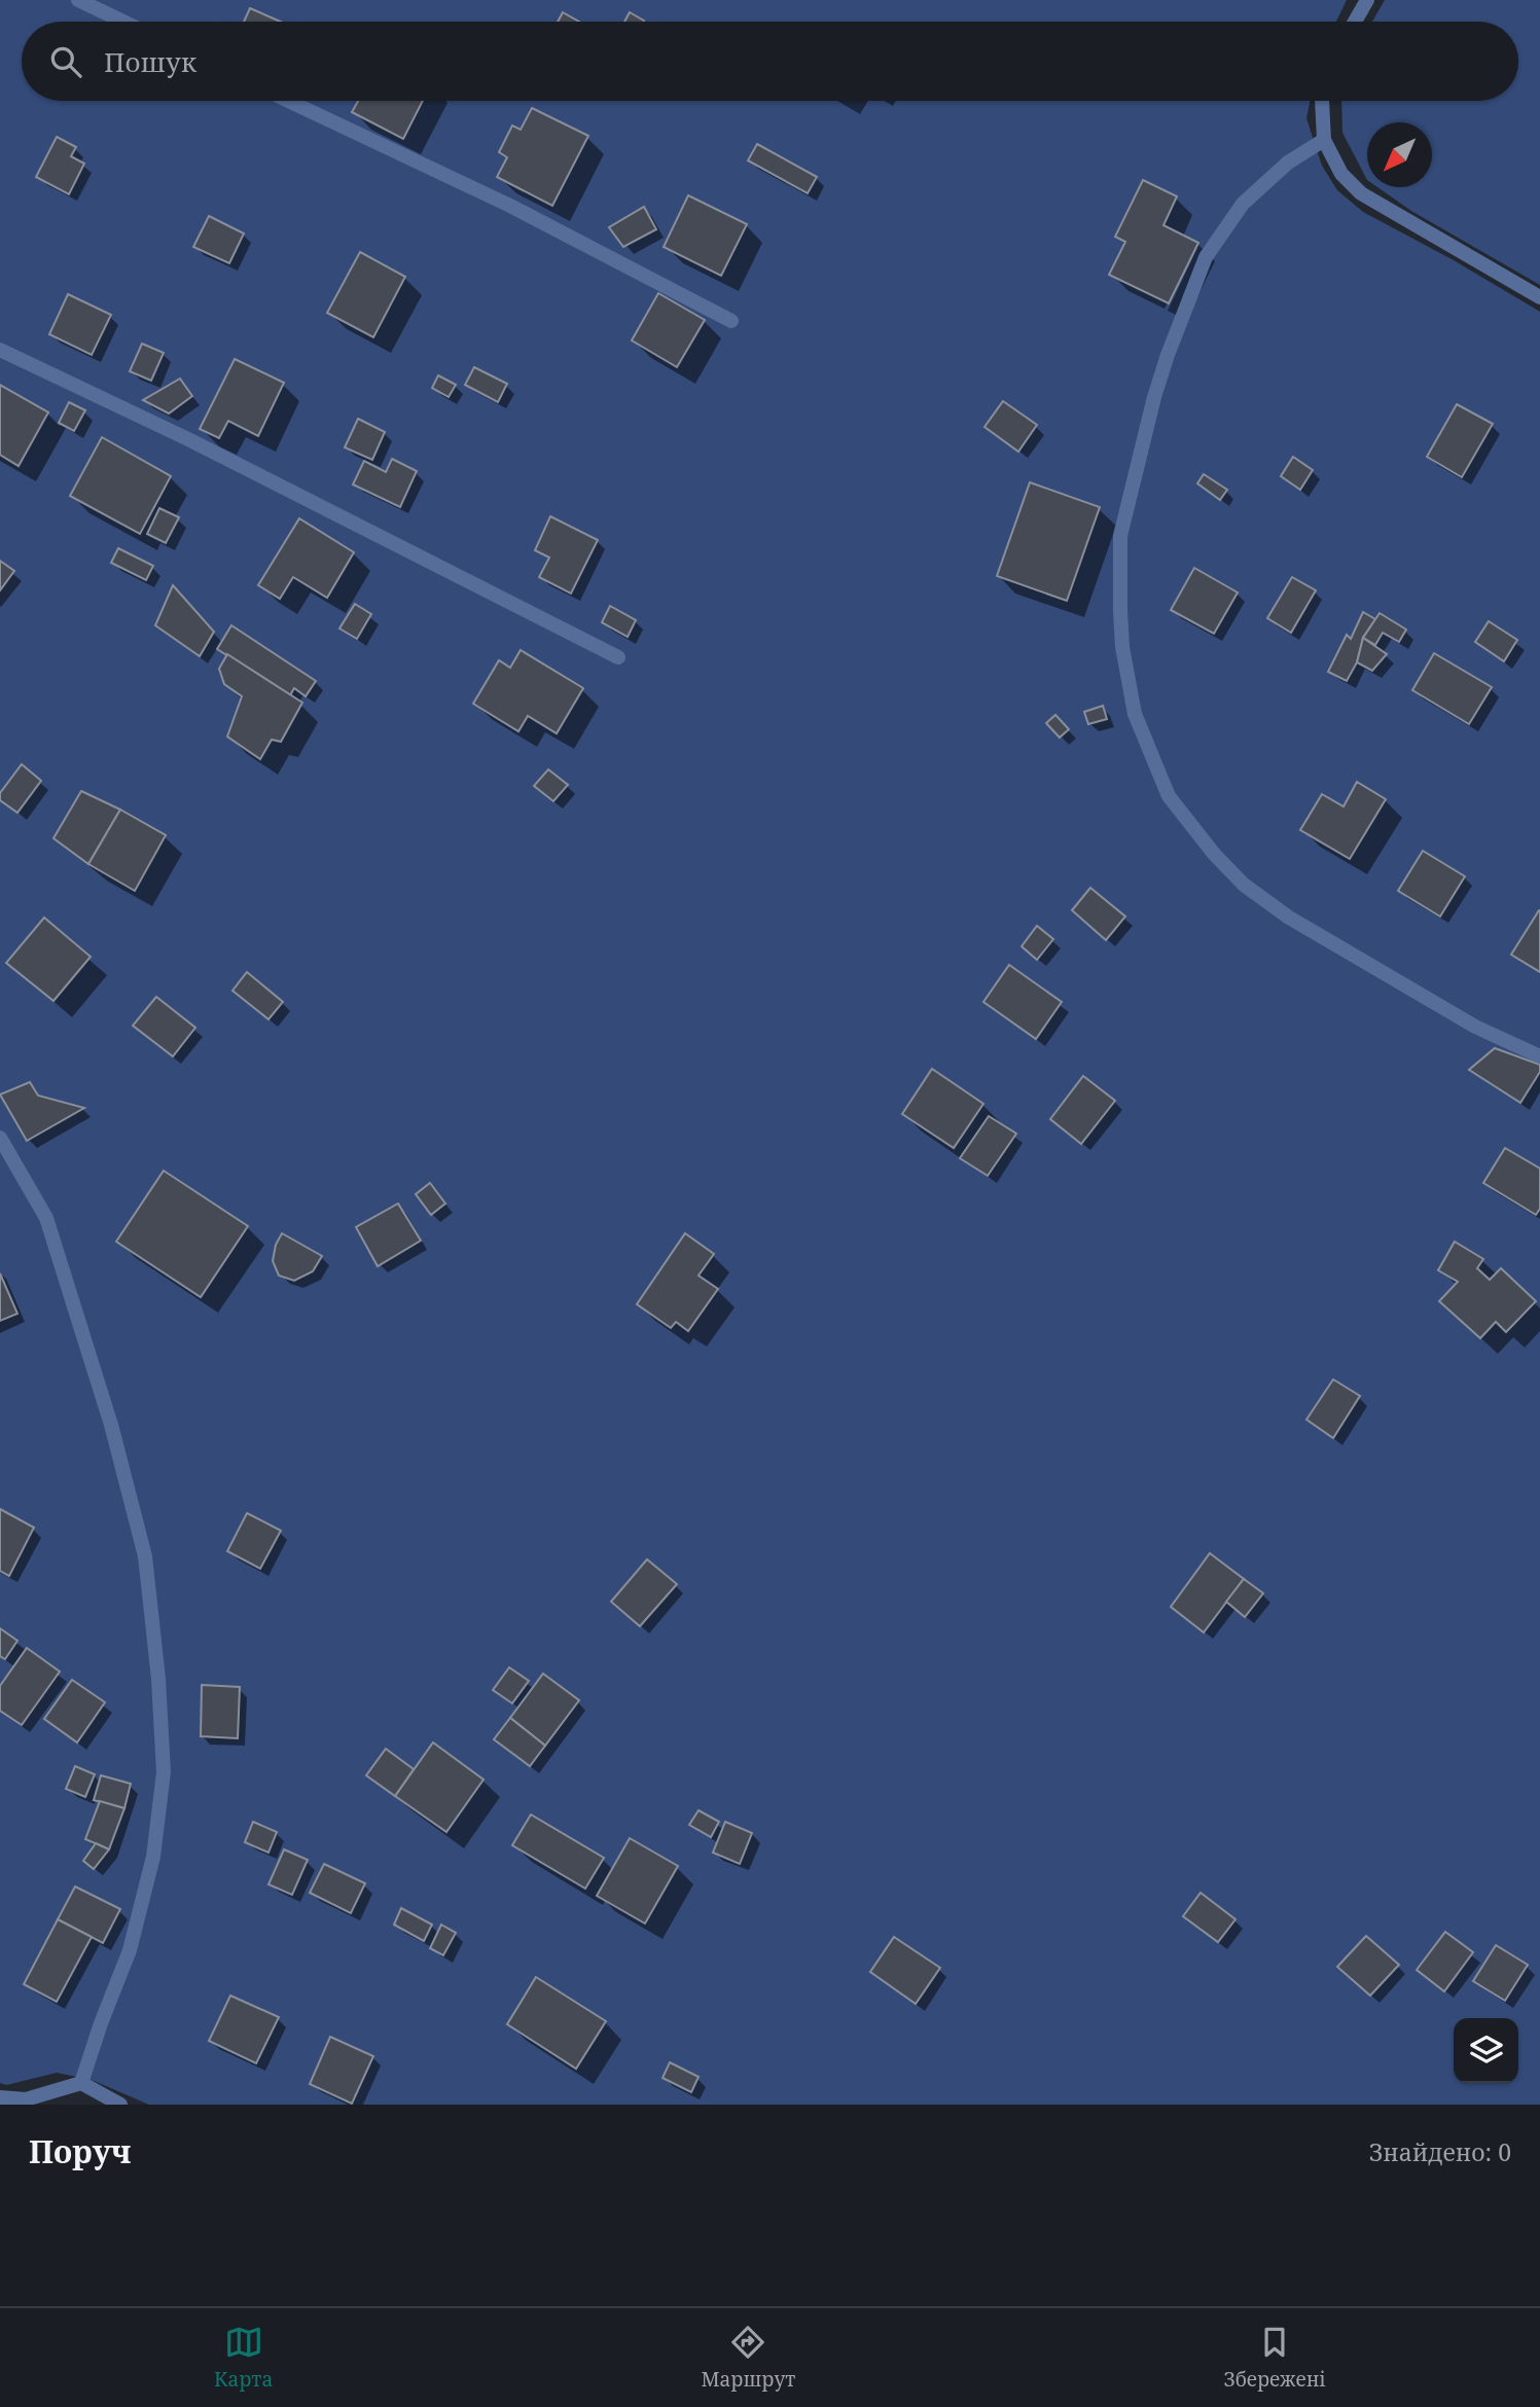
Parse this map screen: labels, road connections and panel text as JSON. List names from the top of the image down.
{
  "north": "bottom left",
  "page": {
    "search": "Пошук",
    "heading": ["Поруч", "Знайдено: 0"],
    "nav": ["Карта", "Маршрут", "Збережені"]
  }
}
